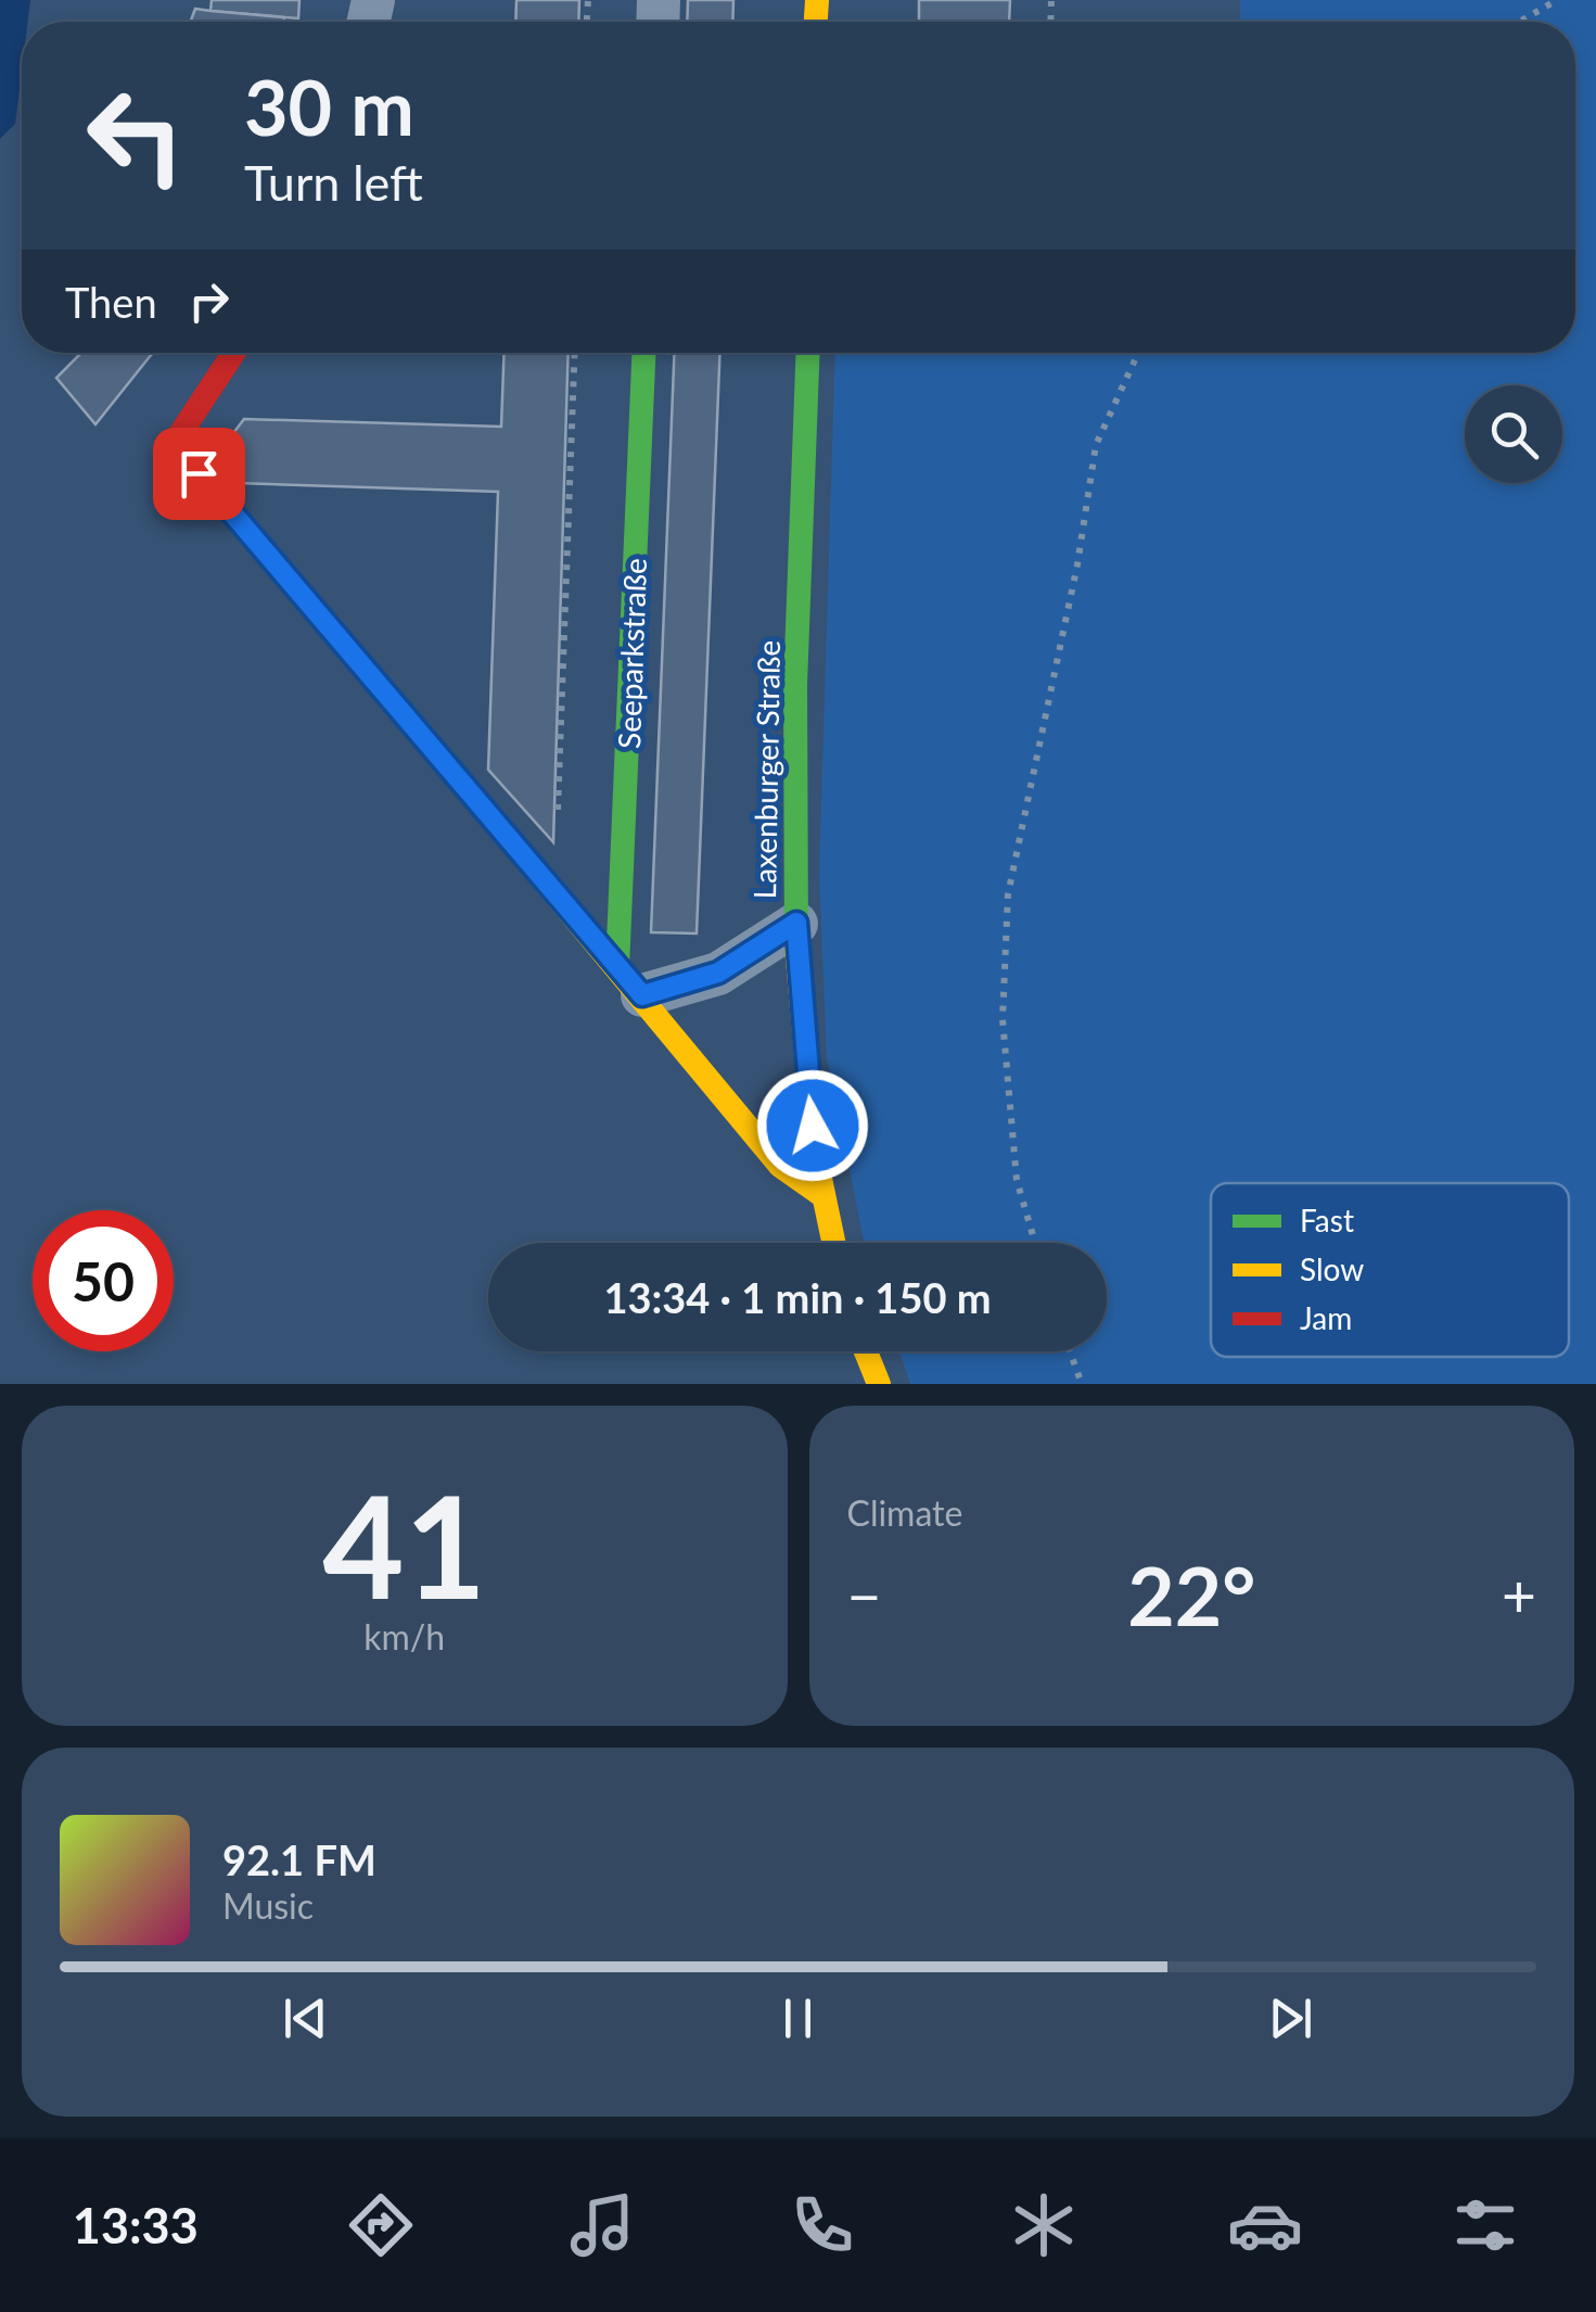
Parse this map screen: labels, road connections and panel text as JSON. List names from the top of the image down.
{
  "streets": {
    "street": ["Seeparkstraße", "Laxenburger Straße"]
  },
  "legend": ["Fast", "Slow", "Jam"],
  "page": {
    "turn": ["30 m", "Turn left"],
    "then": "Then",
    "limit": "50",
    "trip": "13:34 · 1 min · 150 m",
    "tile": [
      ["41", "km/h"],
      "Climate"
    ],
    "heat": ["−", "22°", "+"],
    "song": ["92.1 FM", "Music"],
    "tabs": "13:33"
  }
}
